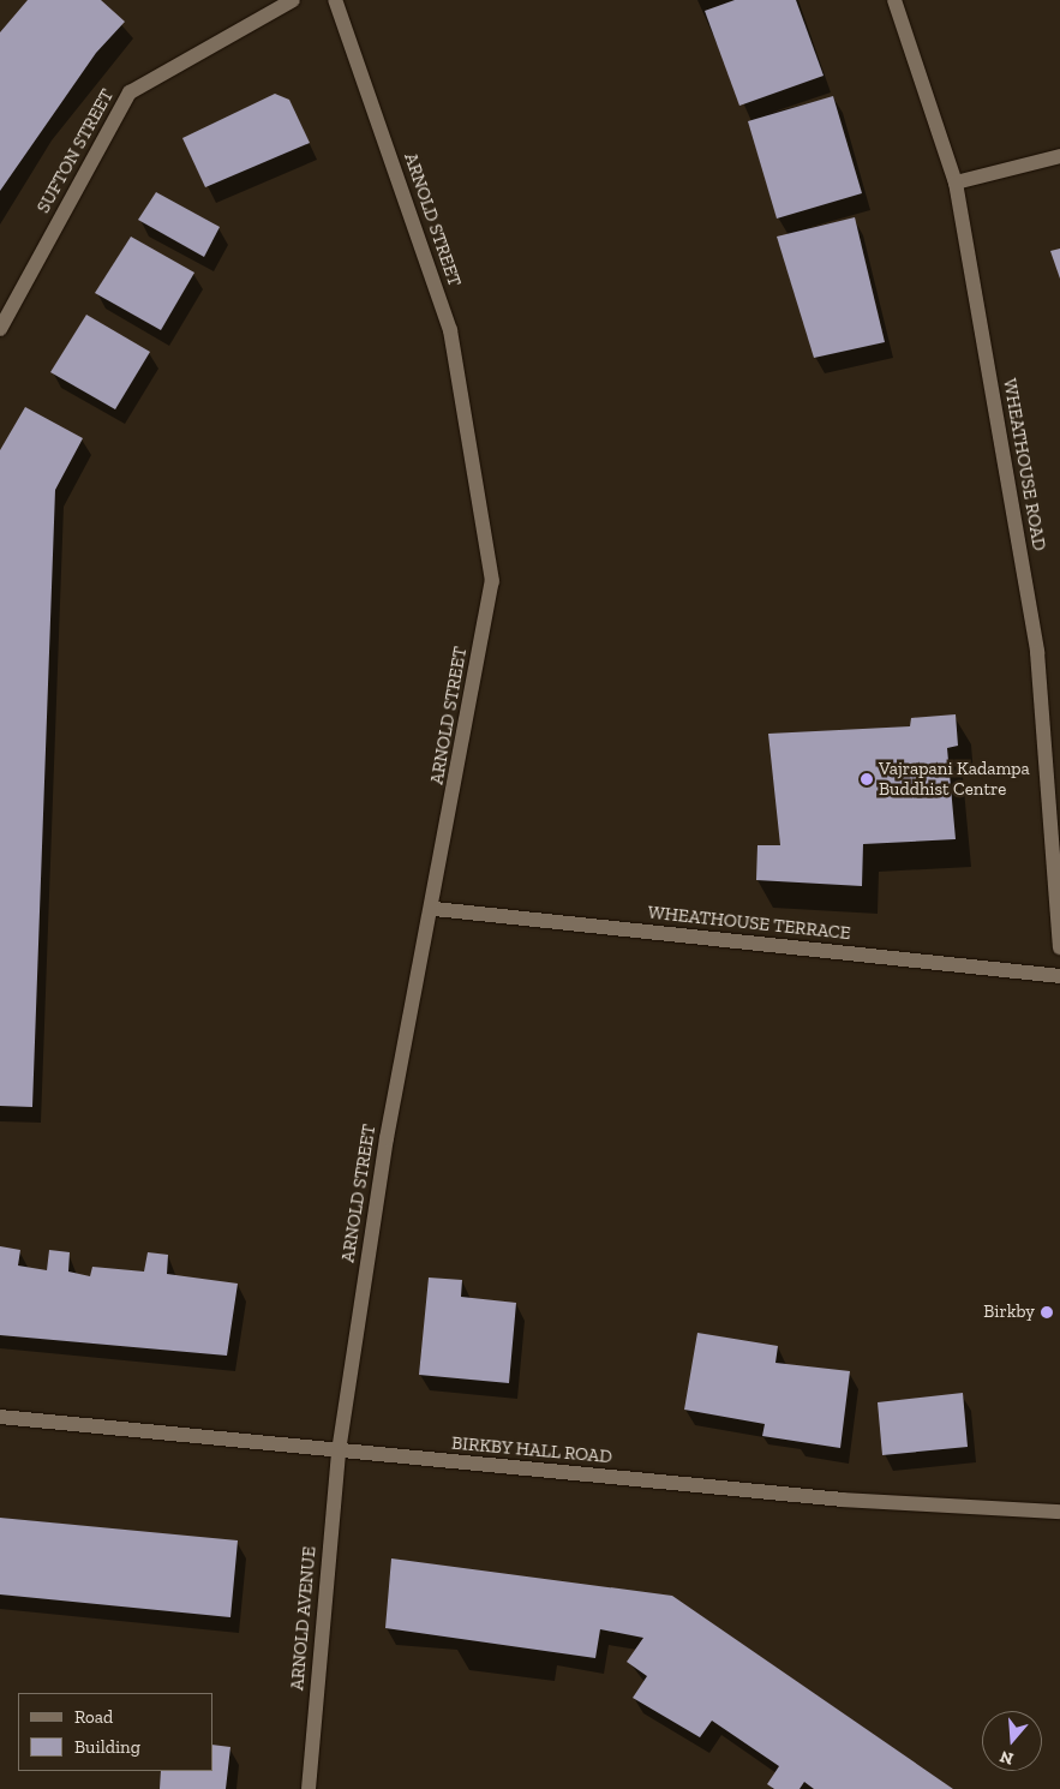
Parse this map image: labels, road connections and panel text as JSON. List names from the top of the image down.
{
  "streets": {
    "street": [
      "SUFTON STREET",
      "ARNOLD STREET",
      "WHEATHOUSE ROAD",
      "WHEATHOUSE TERRACE",
      "BIRKBY HALL ROAD",
      "ARNOLD AVENUE"
    ]
  },
  "crossings": [
    ["ARNOLD STREET", "WHEATHOUSE TERRACE"],
    ["ARNOLD STREET", "BIRKBY HALL ROAD"],
    ["ARNOLD STREET", "ARNOLD AVENUE"],
    ["BIRKBY HALL ROAD", "ARNOLD AVENUE"]
  ],
  "places": ["Vajrapani Kadampa Buddhist Centre", "Birkby"],
  "legend": ["Road", "Building"],
  "north": "bottom"
}
